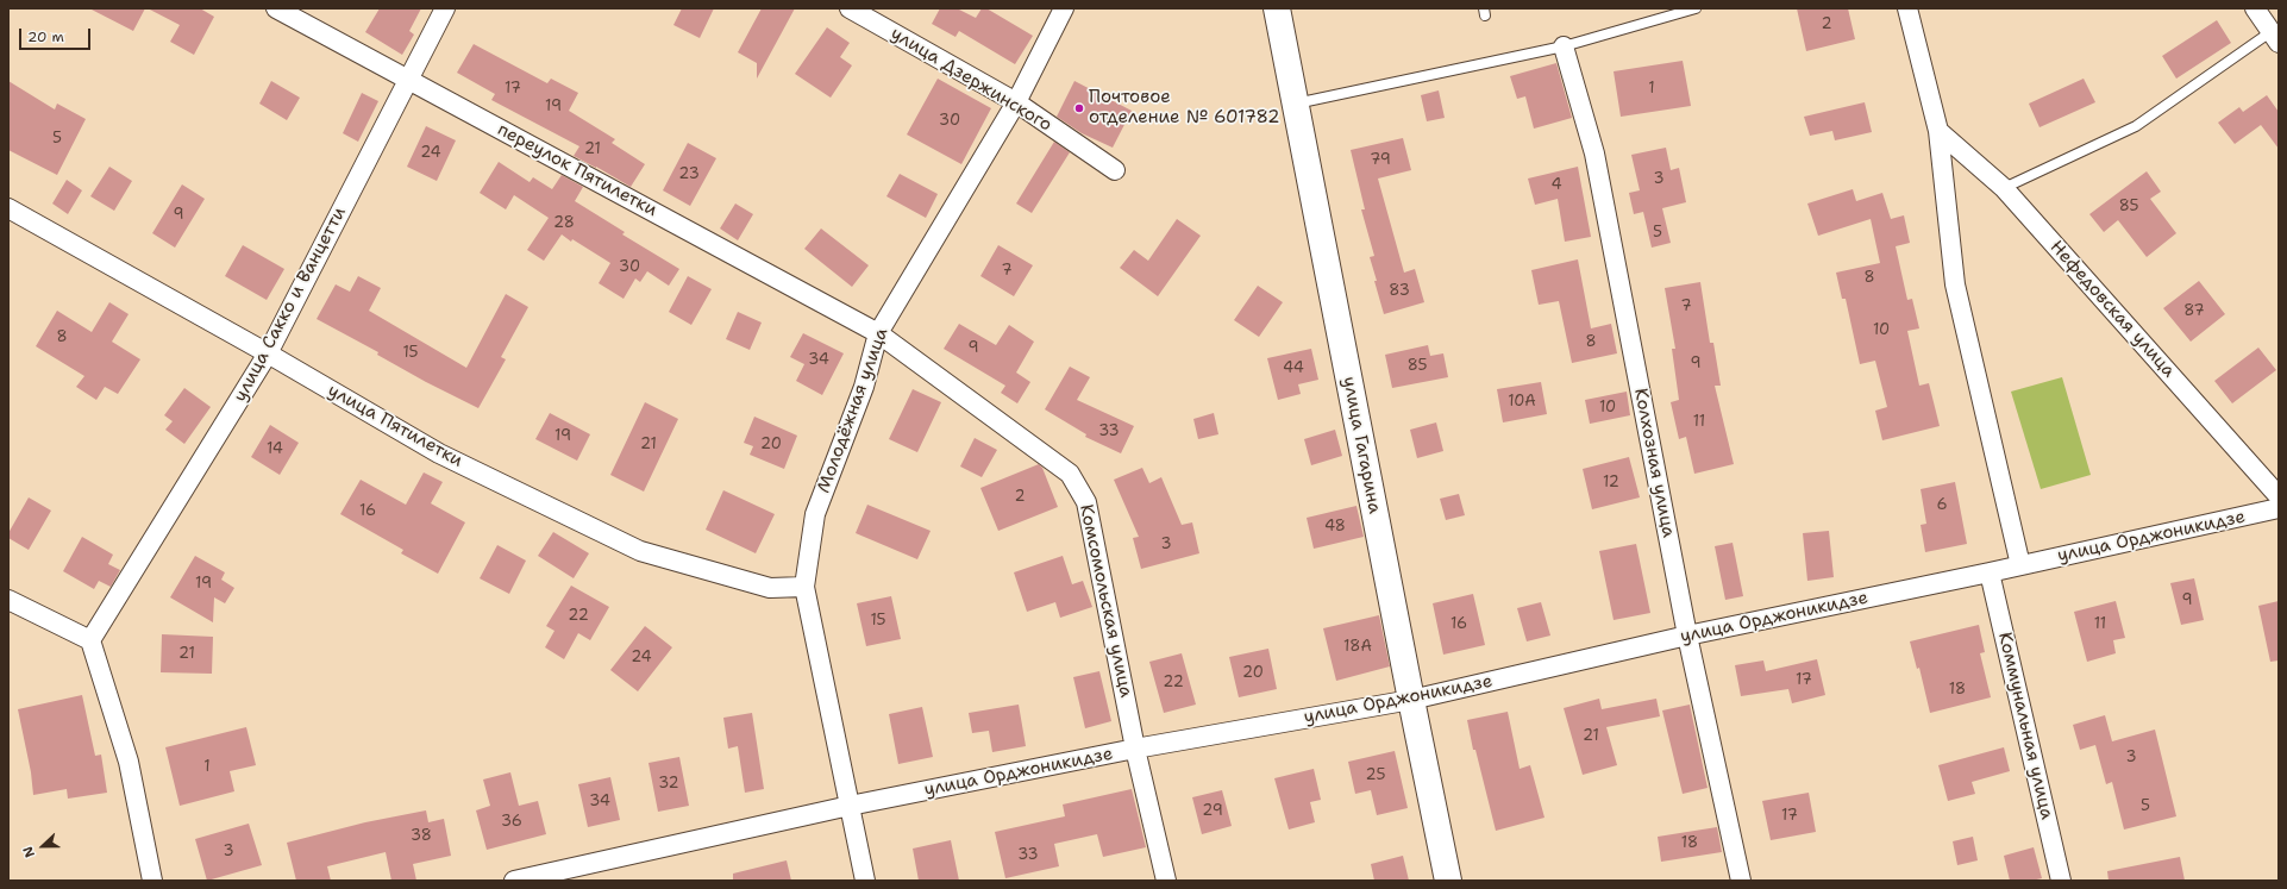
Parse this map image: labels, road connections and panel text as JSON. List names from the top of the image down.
{
  "streets": {
    "main road": ["улица Гагарина"],
    "street": [
      "улица Дзержинского",
      "переулок Пятилетки",
      "улица Сакко и Ванцетти",
      "Нефедовская улица",
      "Молодёжная улица",
      "улица Пятилетки",
      "Колхозная улица",
      "улица Орджоникидзе",
      "Комсомольская улица",
      "Коммунальная улица"
    ]
  },
  "crossings": [
    ["улица Дзержинского", "Молодёжная улица"],
    ["переулок Пятилетки", "улица Сакко и Ванцетти"],
    ["переулок Пятилетки", "Молодёжная улица"],
    ["переулок Пятилетки", "Комсомольская улица"],
    ["улица Сакко и Ванцетти", "улица Пятилетки"],
    ["Молодёжная улица", "улица Пятилетки"],
    ["Молодёжная улица", "улица Орджоникидзе"],
    ["Молодёжная улица", "Комсомольская улица"],
    ["улица Гагарина", "улица Орджоникидзе"],
    ["Колхозная улица", "улица Орджоникидзе"],
    ["улица Орджоникидзе", "Комсомольская улица"],
    ["улица Орджоникидзе", "Коммунальная улица"]
  ],
  "places": ["Почтовое отделение № 601782"],
  "house_numbers": [
    "2",
    "17",
    "1",
    "19",
    "30",
    "5",
    "21",
    "24",
    "79",
    "23",
    "3",
    "4",
    "85",
    "9",
    "28",
    "5",
    "30",
    "7",
    "8",
    "83",
    "7",
    "87",
    "10",
    "8",
    "8",
    "9",
    "15",
    "34",
    "9",
    "85",
    "44",
    "10А",
    "10",
    "11",
    "33",
    "19",
    "21",
    "20",
    "14",
    "12",
    "2",
    "6",
    "16",
    "48",
    "3",
    "19",
    "9",
    "22",
    "15",
    "16",
    "11",
    "18А",
    "21",
    "24",
    "20",
    "17",
    "22",
    "18",
    "21",
    "3",
    "1",
    "25",
    "32",
    "34",
    "5",
    "29",
    "17",
    "36",
    "38",
    "18",
    "3",
    "33"
  ],
  "scale_bar": "20 m",
  "north": "left"
}
